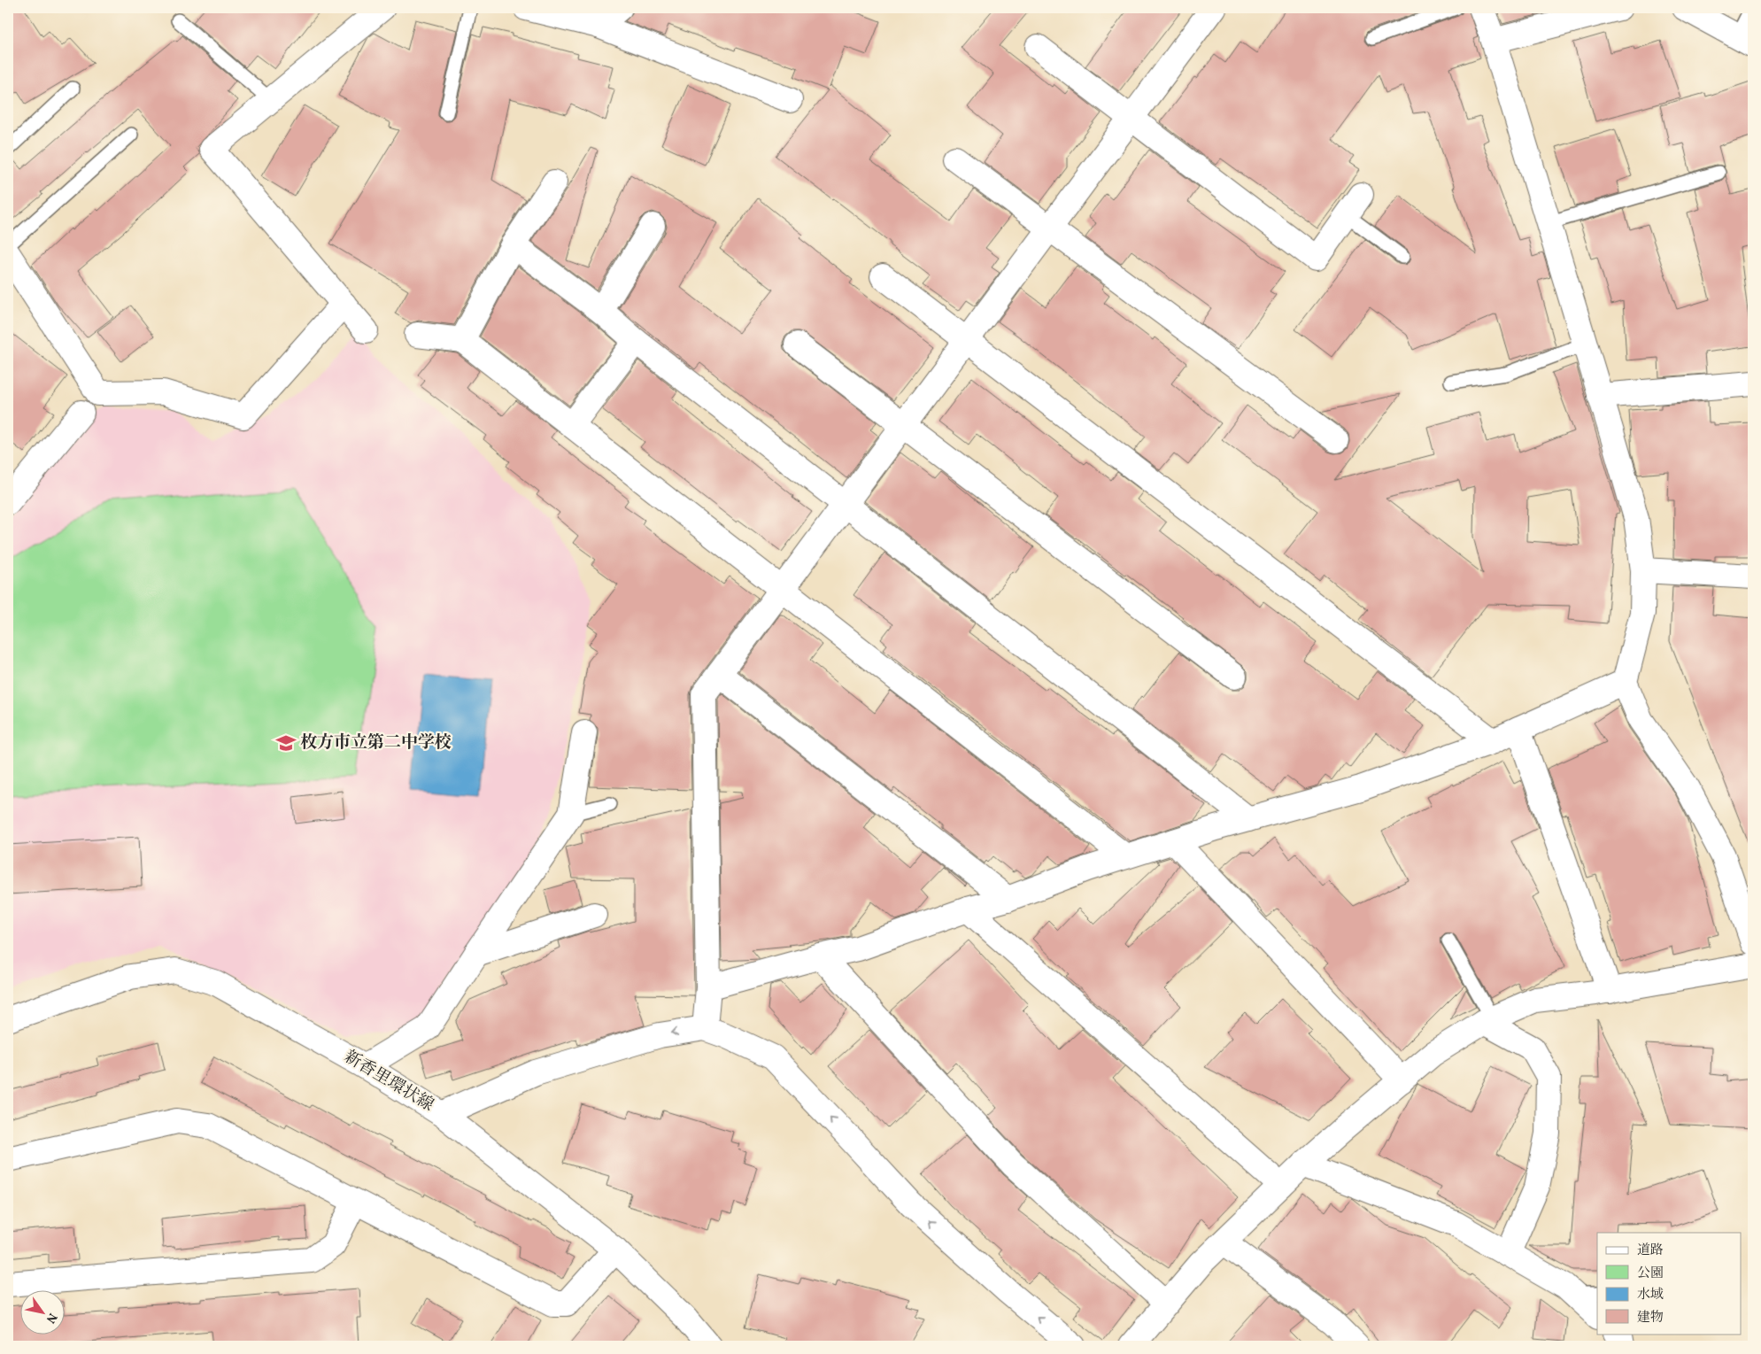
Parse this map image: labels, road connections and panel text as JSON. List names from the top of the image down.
{
  "streets": {
    "street": ["新香里環状線"]
  },
  "places": {
    "school or university": ["枚方市立第二中学校"]
  },
  "legend": [
    "道路",
    "公園",
    "水域",
    "建物"
  ],
  "north": "bottom right"
}
